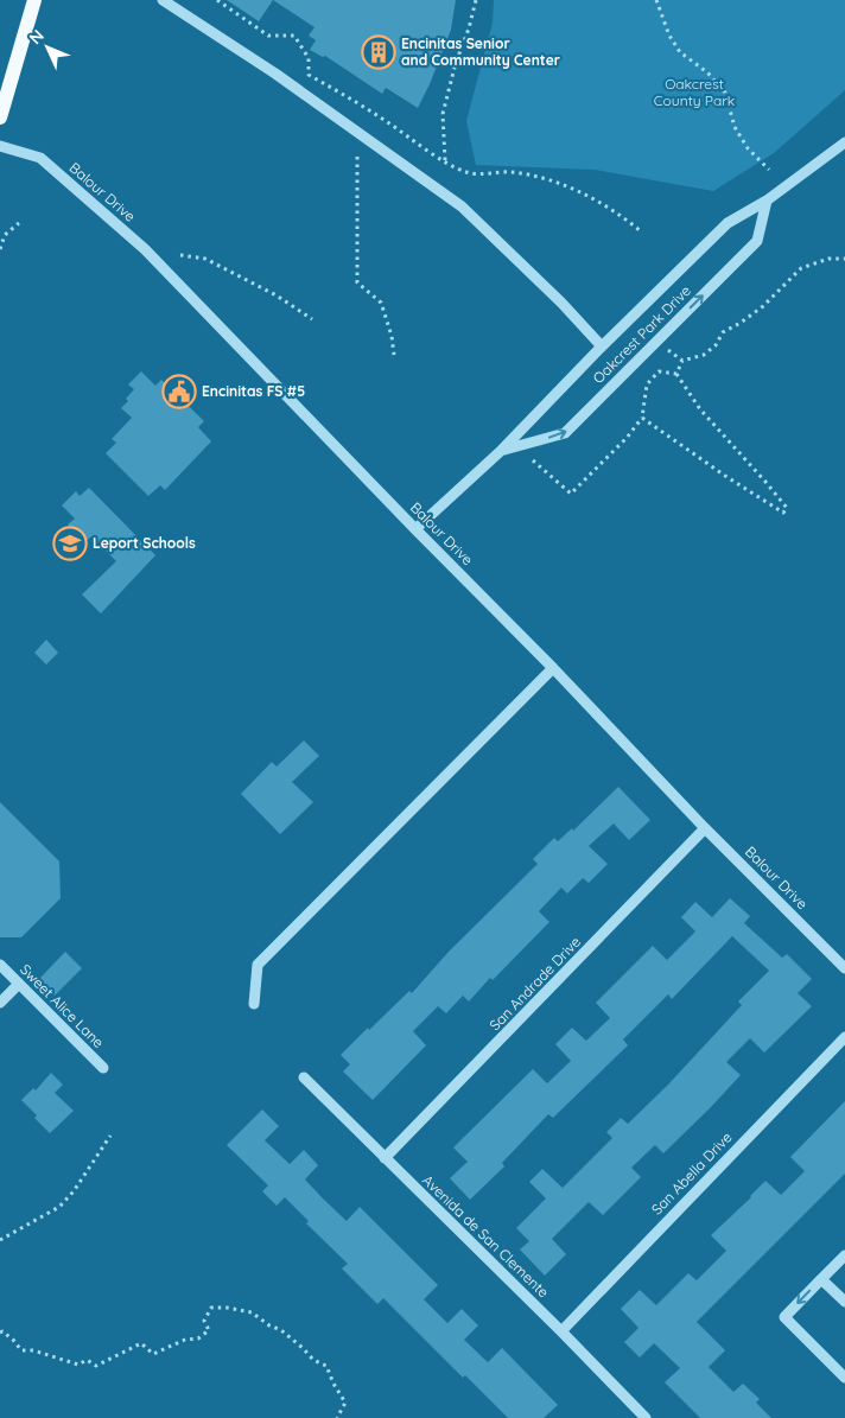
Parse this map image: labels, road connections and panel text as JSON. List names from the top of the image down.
{
  "streets": {
    "street": [
      "Balour Drive",
      "Oakcrest Park Drive",
      "San Andrade Drive",
      "Sweet Alice Lane",
      "San Abella Drive",
      "Avenida de San Clemente"
    ]
  },
  "crossings": [
    ["Balour Drive", "Oakcrest Park Drive"],
    ["Balour Drive", "San Andrade Drive"],
    ["San Andrade Drive", "Avenida de San Clemente"],
    ["San Abella Drive", "Avenida de San Clemente"]
  ],
  "parks": ["Oakcrest County Park"],
  "places": {
    "building": ["Encinitas Senior and Community Center"],
    "public building": ["Encinitas FS #5"],
    "school or university": ["Leport Schools"]
  },
  "north": "top left"
}
